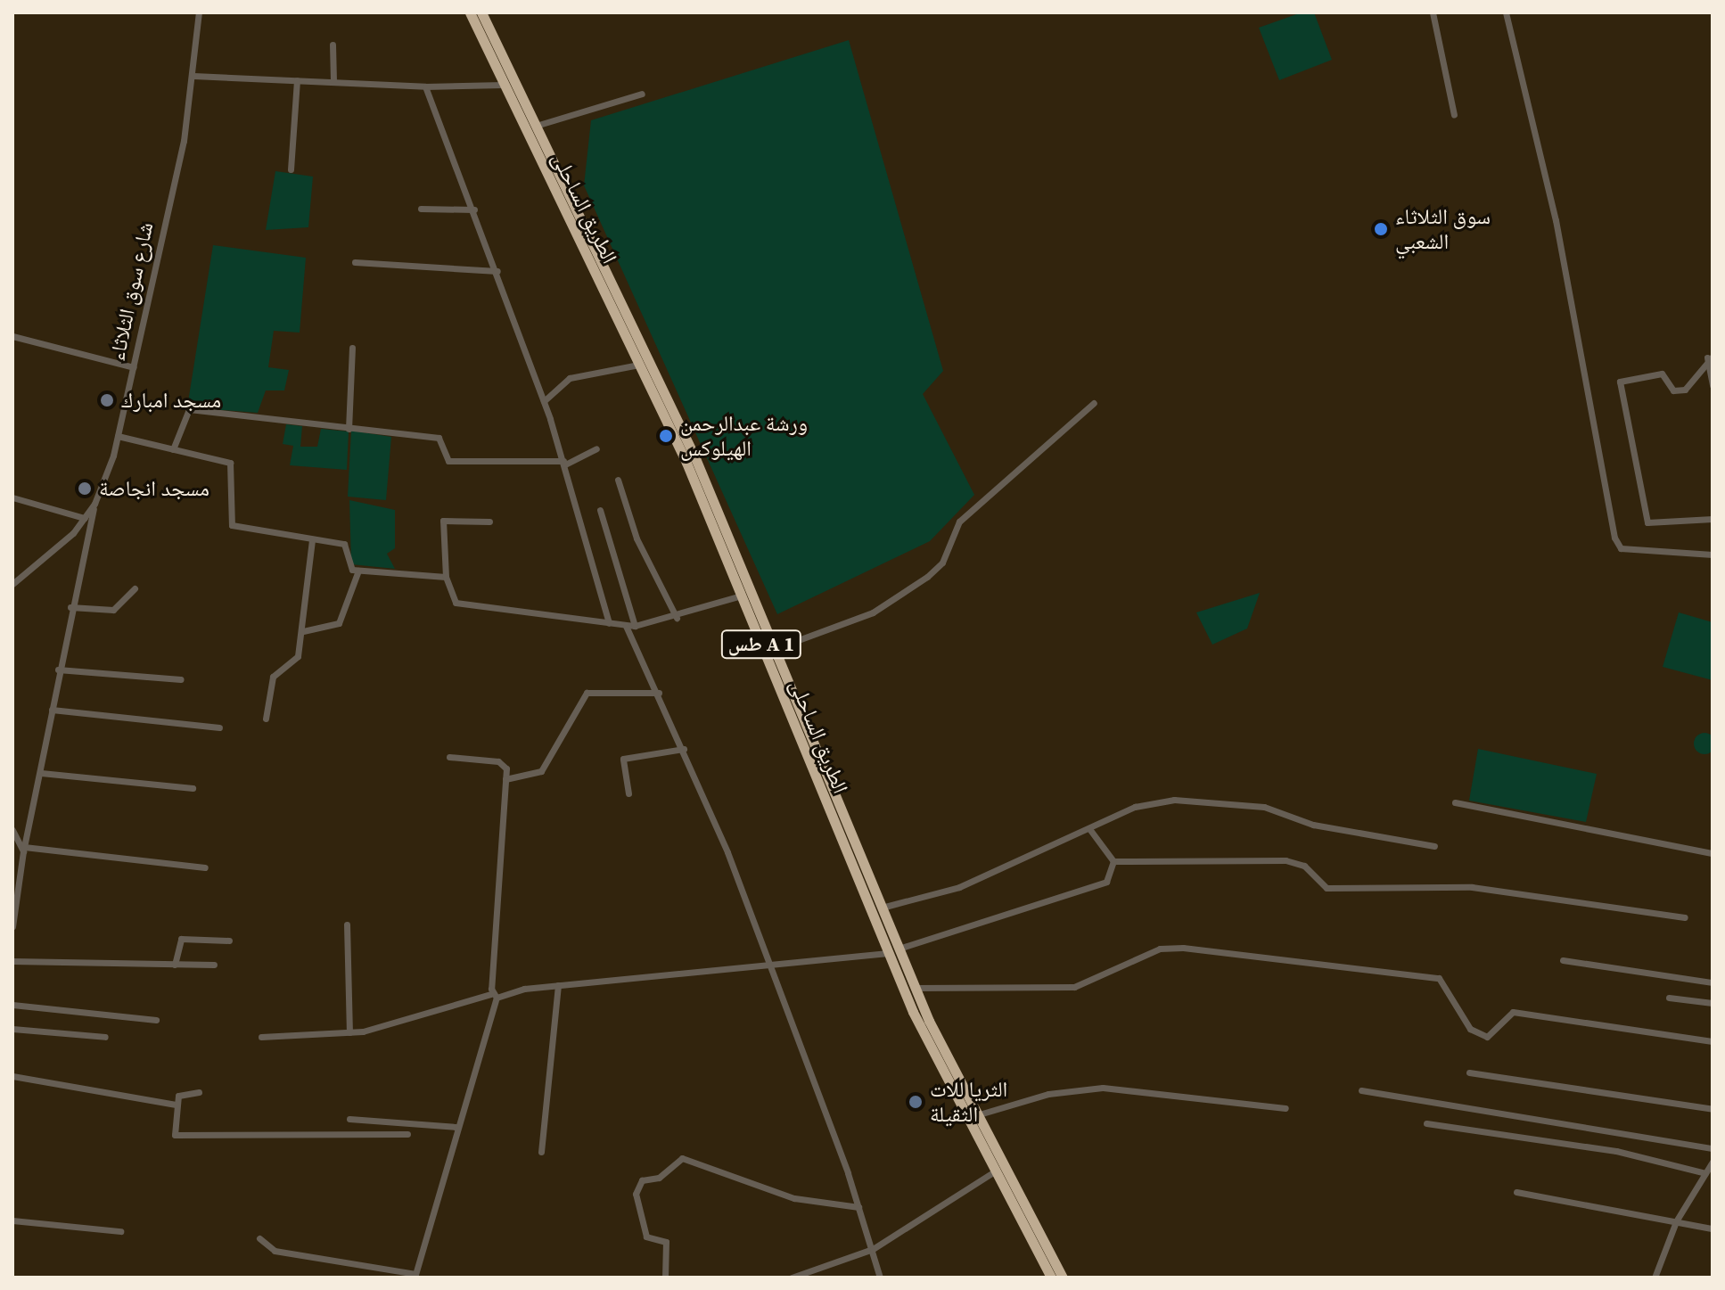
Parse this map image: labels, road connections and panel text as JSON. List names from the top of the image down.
{
  "streets": {
    "highway": ["الطريق الساحلى", "طس A 1"],
    "street": ["شارع سوق الثلاثاء"]
  },
  "places": [
    "سوق الثلاثاء الشعبي",
    "مسجد امبارك",
    "ورشة عبدالرحمن الهيلوكس",
    "مسجد انجاصة",
    "الثريا للات الثقيلة"
  ]
}
